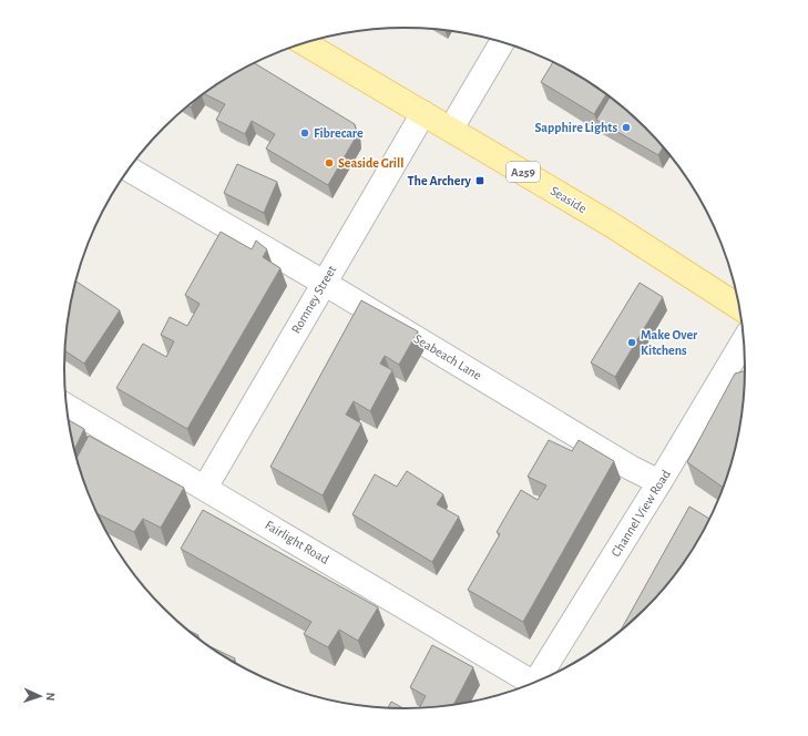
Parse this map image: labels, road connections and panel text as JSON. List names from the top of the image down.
{
  "streets": {
    "main road": ["A259", "Seaside"],
    "street": [
      "Romney Street",
      "Seabeach Lane",
      "Channel View Road",
      "Fairlight Road"
    ]
  },
  "crossings": [
    ["Seaside", "Romney Street"],
    ["Romney Street", "Seabeach Lane"],
    ["Romney Street", "Fairlight Road"],
    ["Seabeach Lane", "Channel View Road"]
  ],
  "places": {
    "other": [
      "Sapphire Lights",
      "Fibrecare",
      "Seaside Grill",
      "Make Over Kitchens"
    ],
    "transit": ["The Archery"]
  },
  "north": "right"
}
